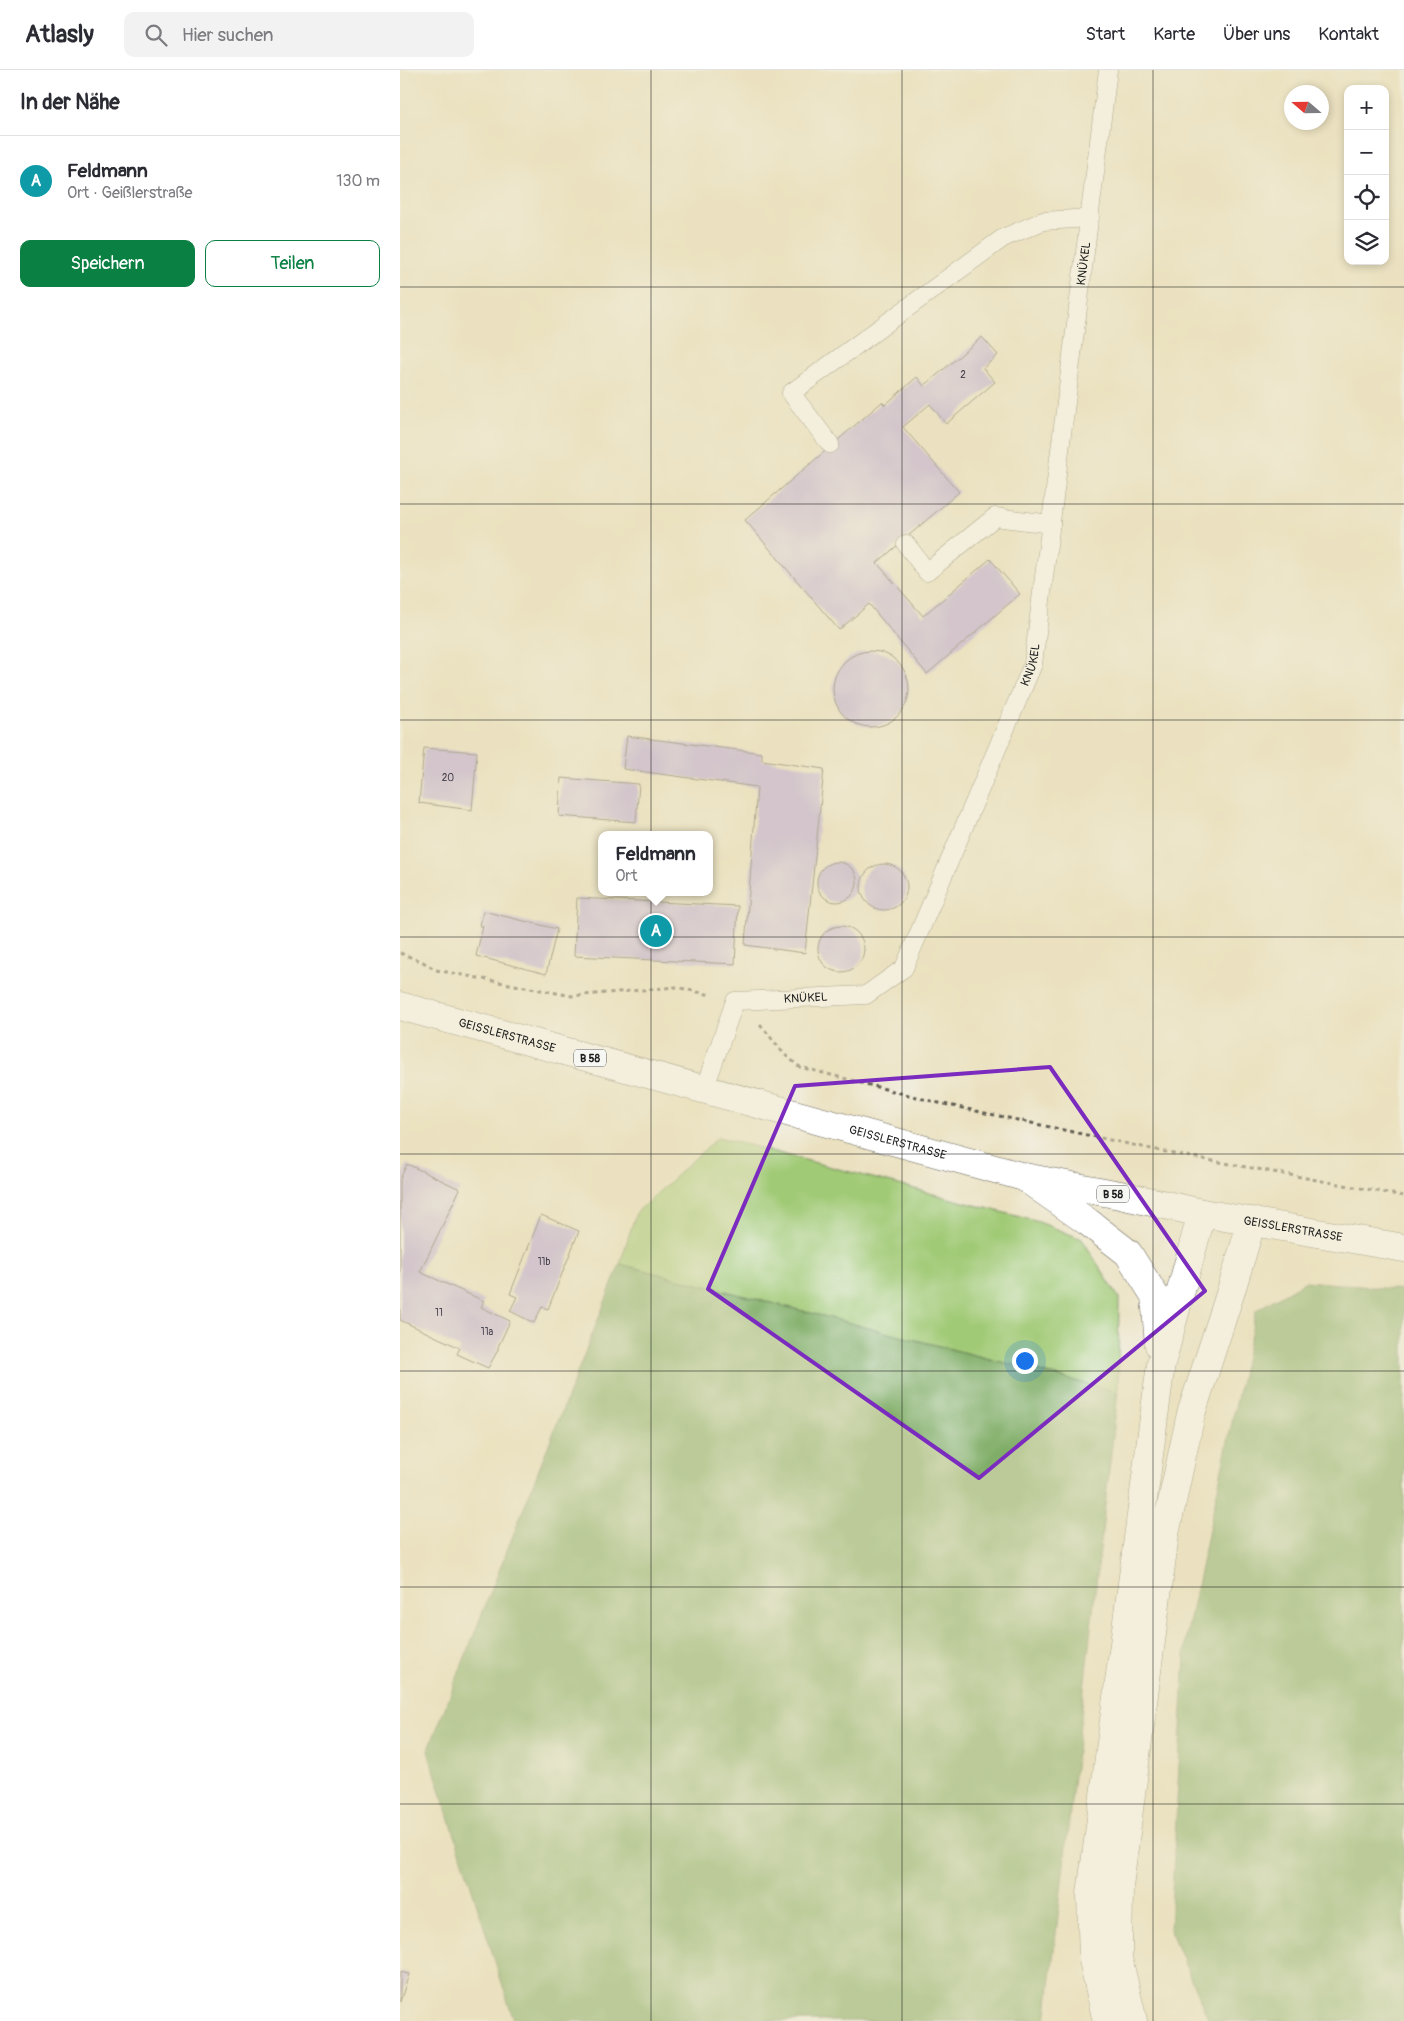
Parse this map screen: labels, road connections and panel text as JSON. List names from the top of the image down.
{
  "streets": {
    "main road": ["GEISSLERSTRASSE", "B 58"],
    "lane": ["KNÜKEL"]
  },
  "house_numbers": [
    "2",
    "20",
    "11b",
    "11",
    "11a"
  ],
  "north": "left",
  "page": {
    "header": "Atlasly",
    "search": "Hier suchen",
    "nav": [
      "Start",
      "Karte",
      "Über uns",
      "Kontakt"
    ],
    "heading": "In der Nähe",
    "map_buttons": ["+", "−"],
    "list": [
      {
        "mark": "A",
        "name": "Feldmann",
        "note": "Ort · Geißlerstraße",
        "value": "130 m"
      }
    ],
    "buttons": ["Speichern", "Teilen"],
    "popup": ["Feldmann", "Ort"],
    "pins": "A"
  }
}
